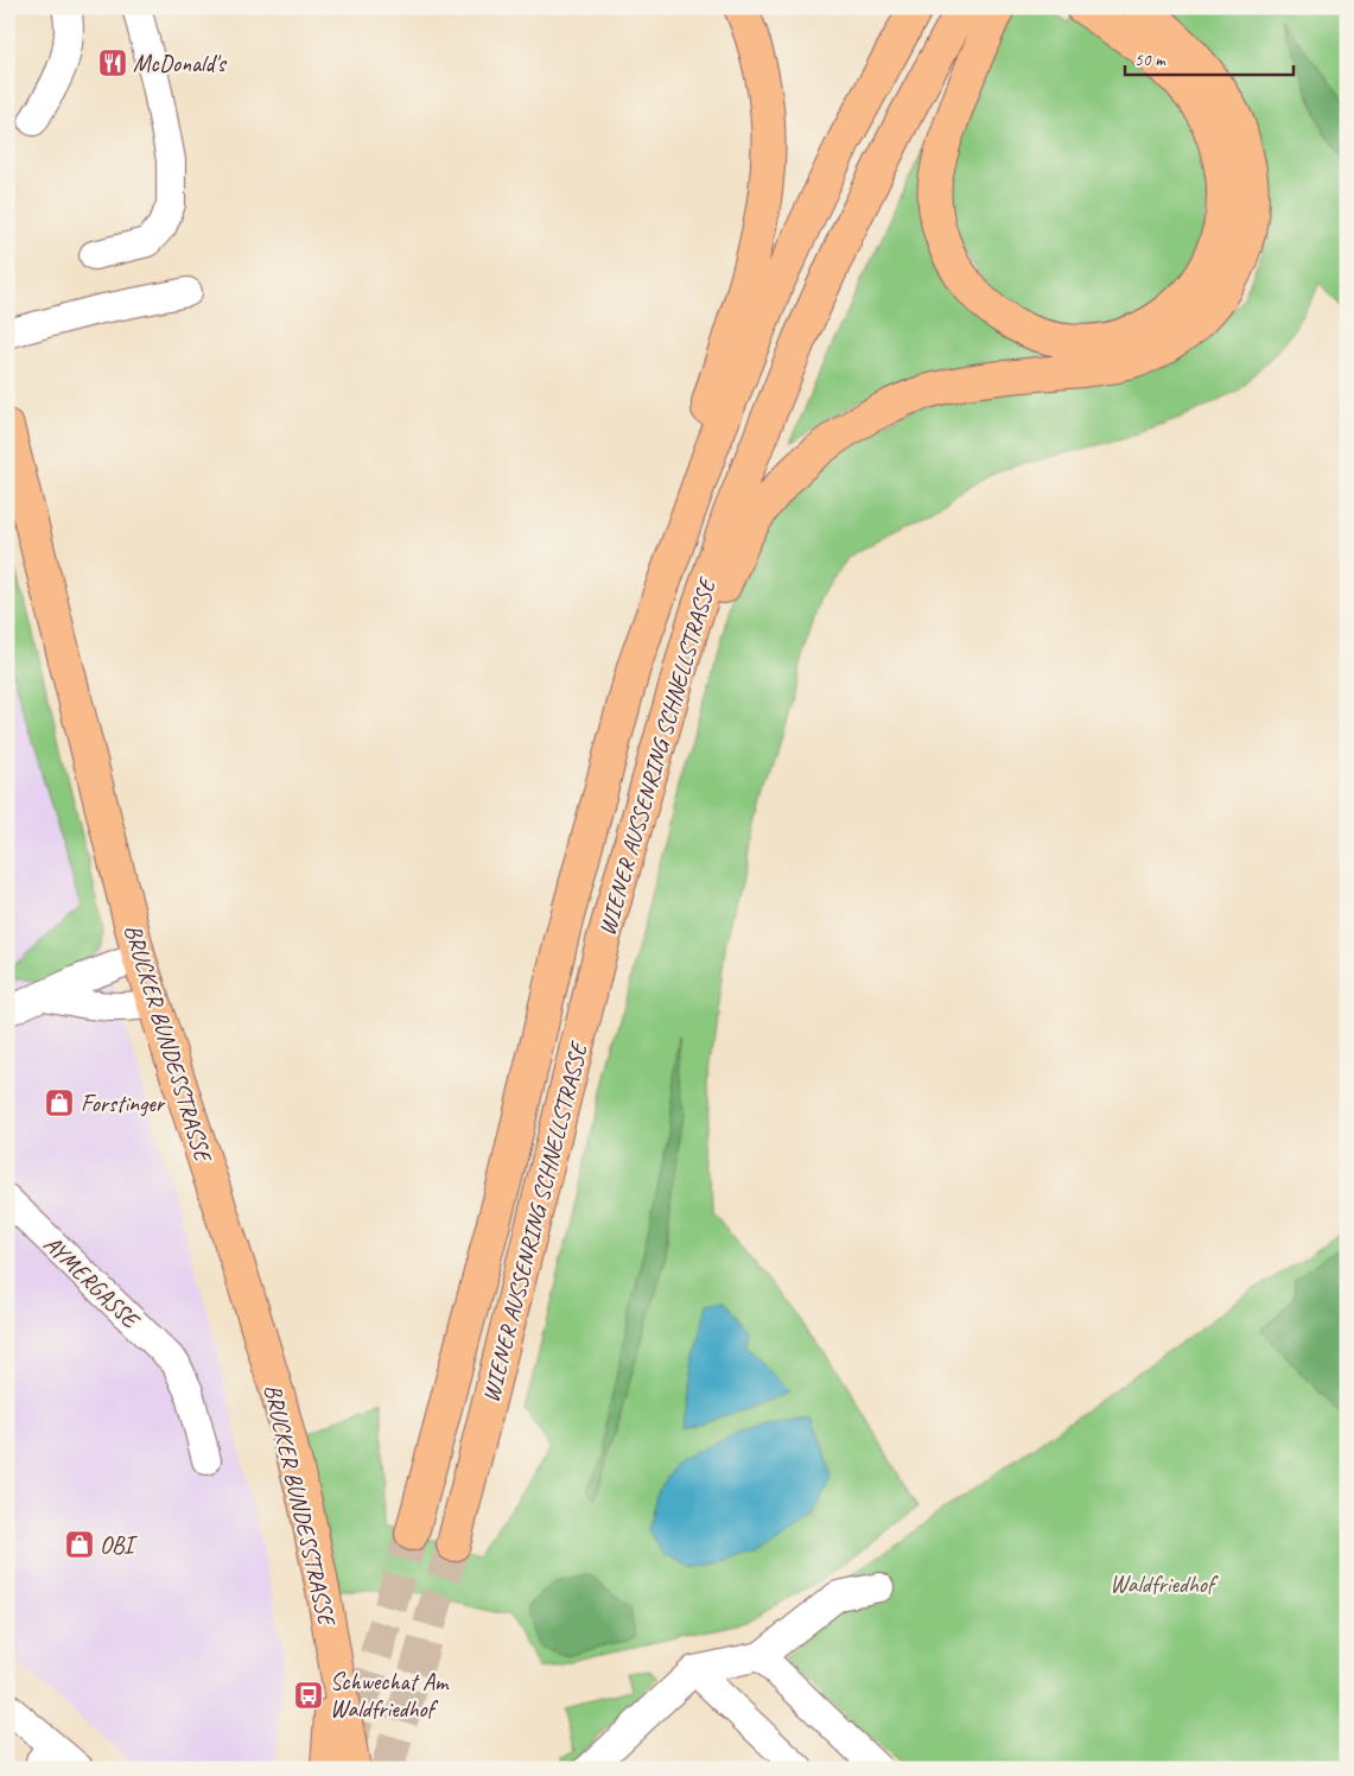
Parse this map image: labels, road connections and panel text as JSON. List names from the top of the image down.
{
  "streets": {
    "main road": ["WIENER AUSSENRING SCHNELLSTRASSE", "BRUCKER BUNDESSTRASSE"],
    "street": ["AYMERGASSE"]
  },
  "parks": ["Waldfriedhof"],
  "places": {
    "restaurant": ["McDonald's"],
    "shop": ["Forstinger", "OBI"],
    "bus stop": ["Schwechat Am Waldfriedhof"]
  },
  "scale_bar": "50 m"
}
